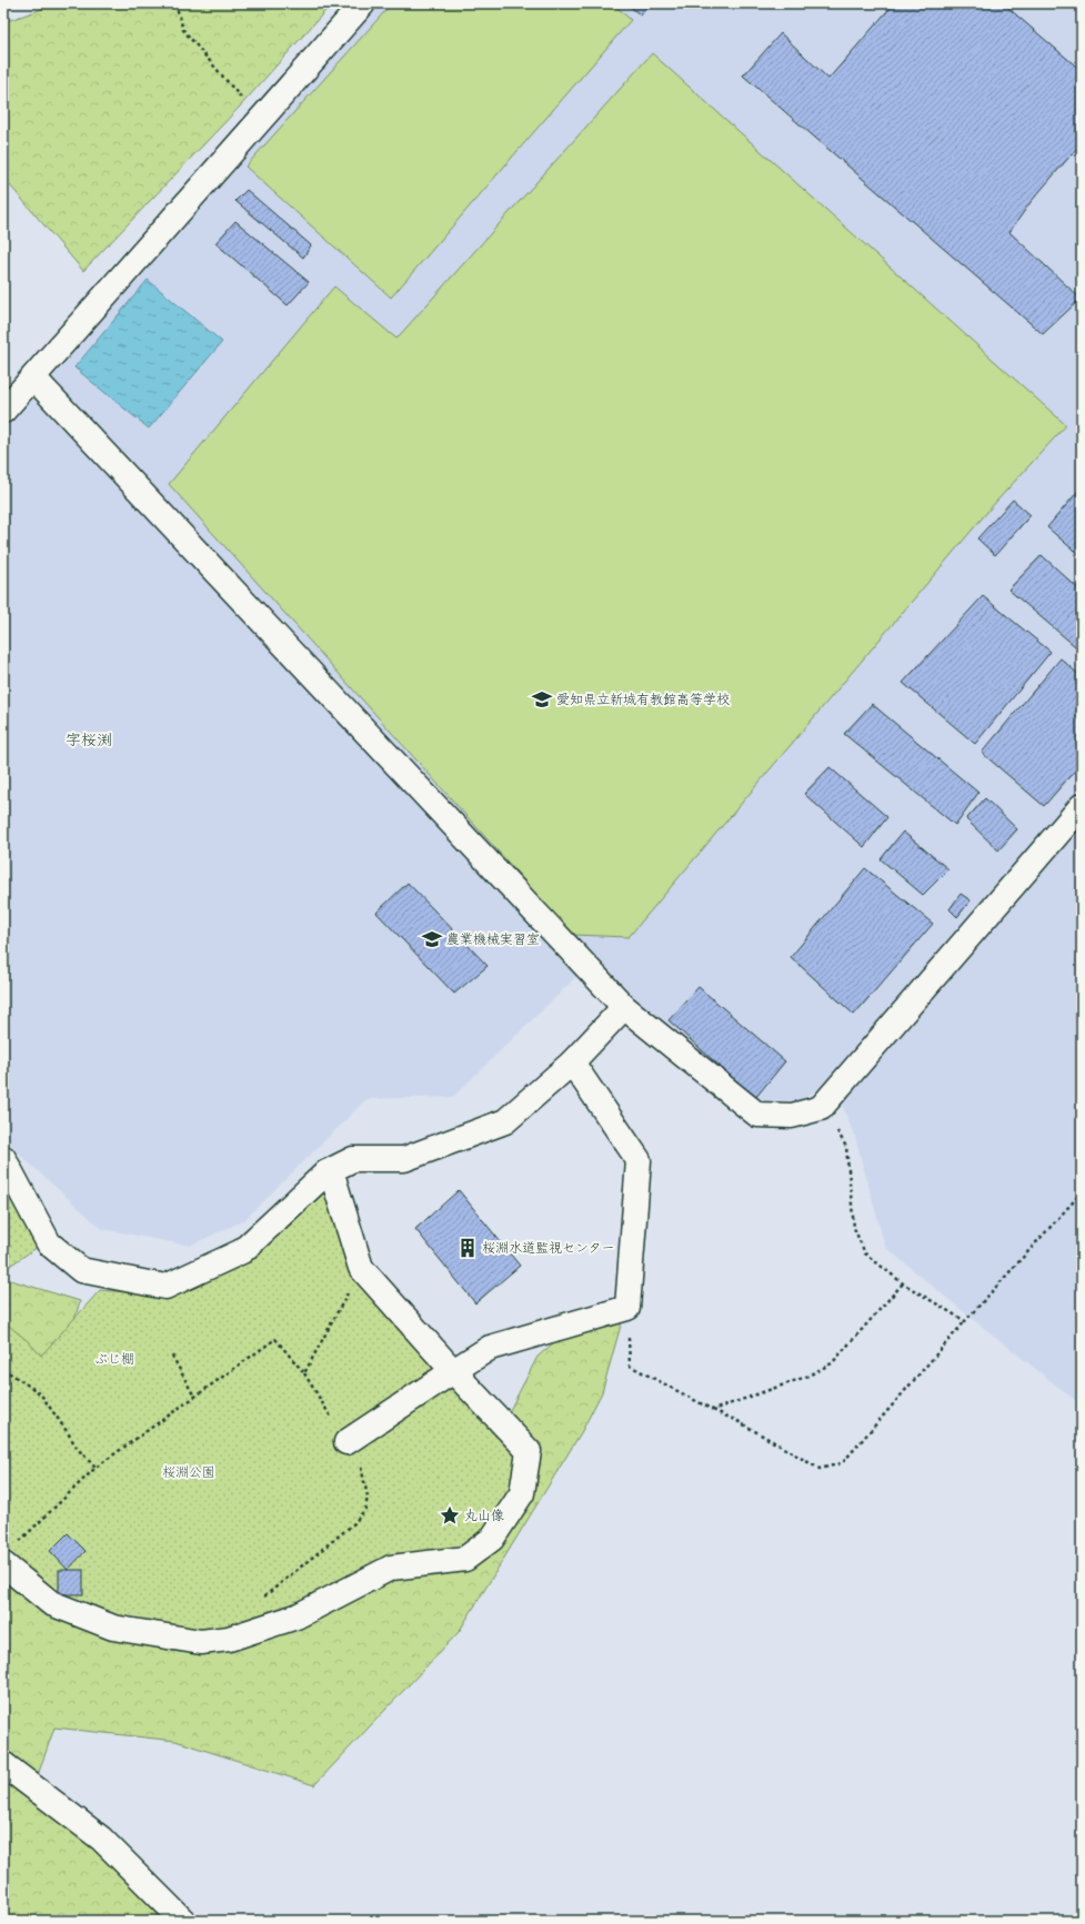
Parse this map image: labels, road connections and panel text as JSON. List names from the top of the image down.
{
  "districts": ["字桜渕"],
  "parks": ["ぶじ棚", "桜淵公園"],
  "places": {
    "school or university": ["愛知県立新城有教館高等学校", "農業機械実習室"],
    "building": ["桜淵水道監視センター"],
    "place": ["丸山像"]
  }
}
